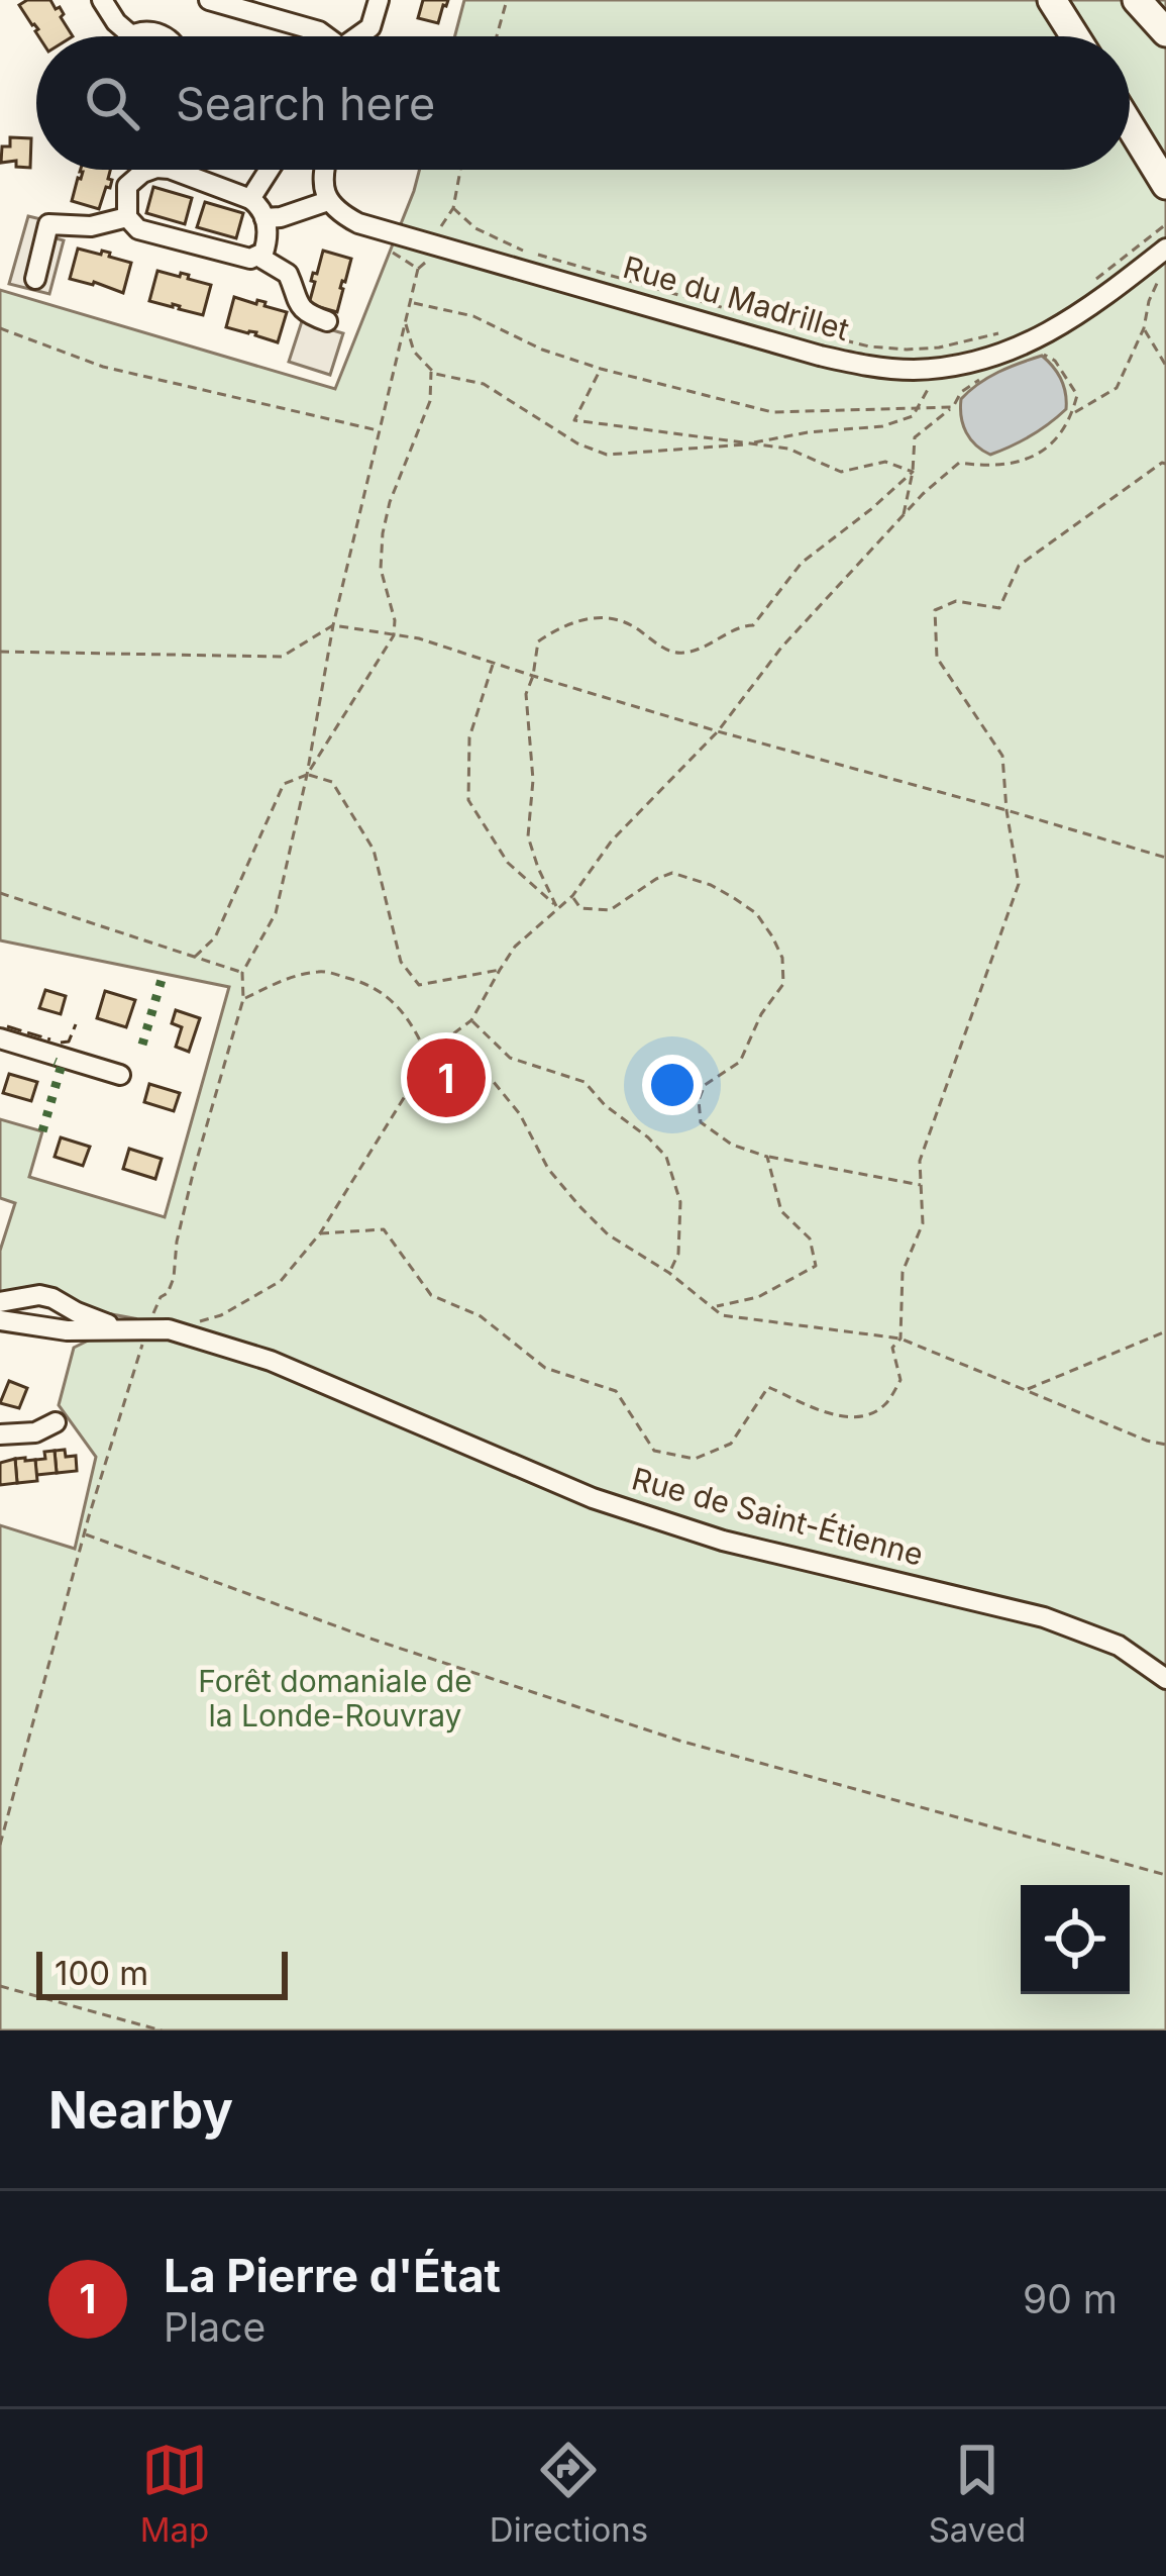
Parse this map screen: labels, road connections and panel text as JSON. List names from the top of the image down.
{
  "streets": {
    "street": ["Rue du Madrillet", "Rue de Saint-Étienne"]
  },
  "parks": ["Forêt domaniale de la Londe-Rouvray"],
  "scale_bar": "100 m",
  "page": {
    "search": "Search here",
    "pins": "1",
    "scale": "100 m",
    "heading": "Nearby",
    "list": [
      {
        "mark": "1",
        "name": "La Pierre d'État",
        "note": "Place",
        "value": "90 m"
      }
    ],
    "nav": ["Map", "Directions", "Saved"]
  }
}
